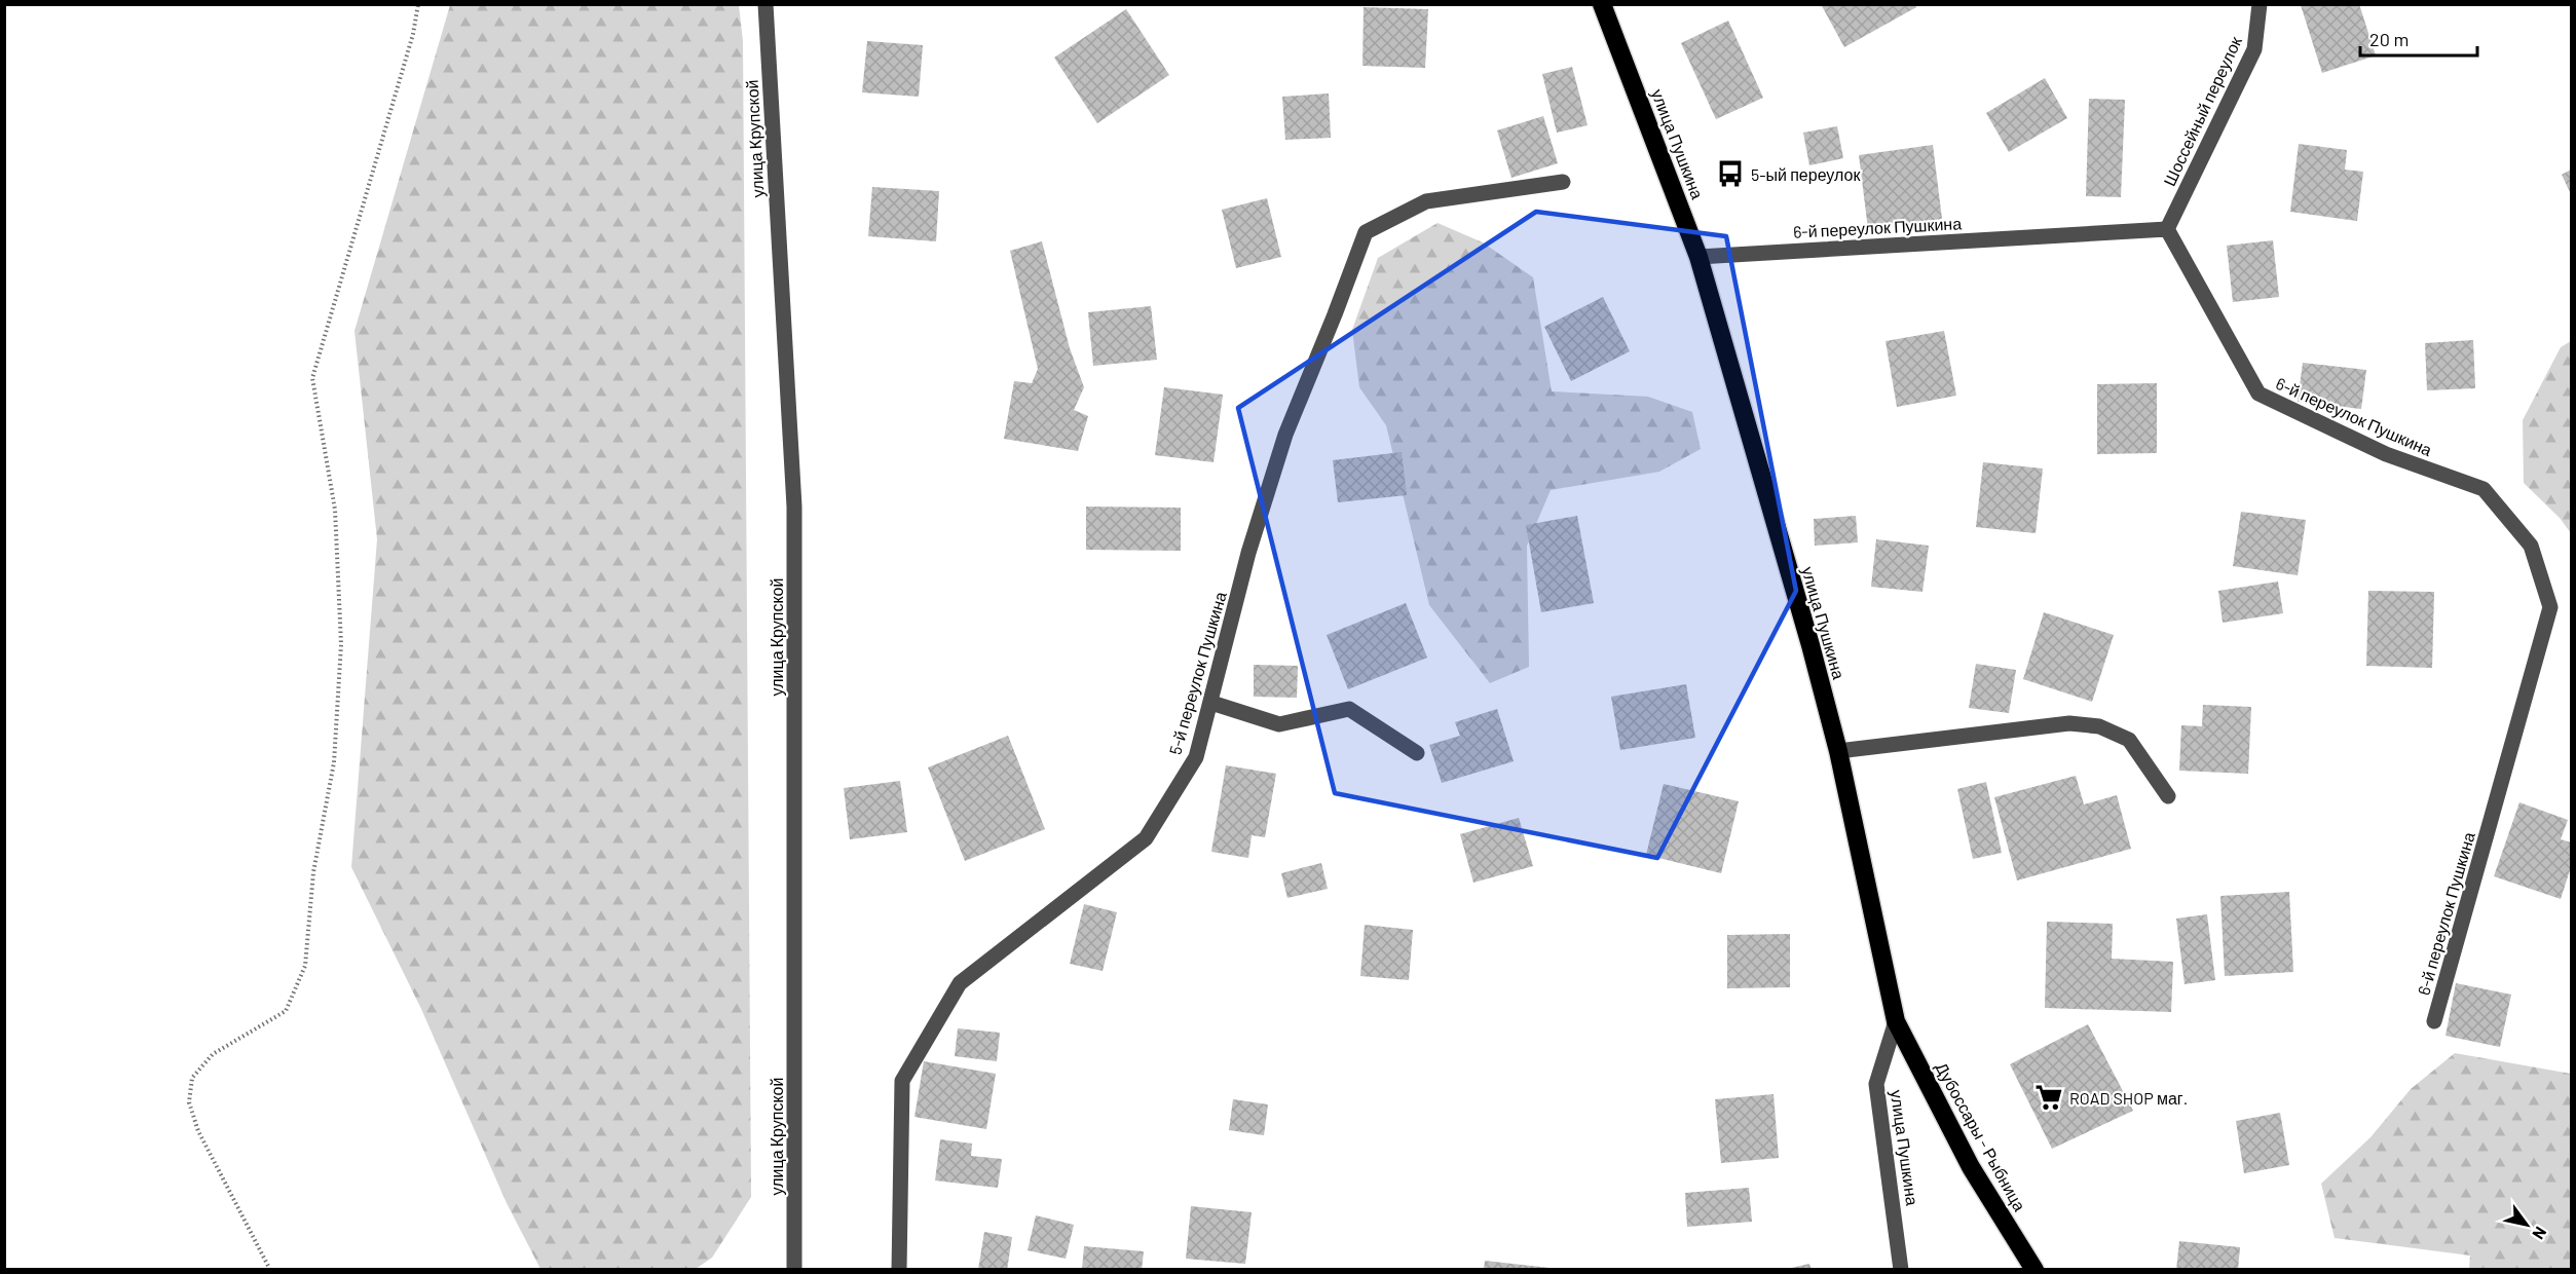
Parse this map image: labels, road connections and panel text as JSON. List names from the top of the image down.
{
  "streets": {
    "highway": ["улица Пушкина", "Дубоссары - Рыбница"],
    "street": [
      "Шоссейный переулок",
      "улица Крупской",
      "6-й переулок Пушкина",
      "5-й переулок Пушкина"
    ]
  },
  "crossings": [
    ["Шоссейный переулок", "6-й переулок Пушкина"],
    ["улица Пушкина", "6-й переулок Пушкина"],
    ["улица Пушкина", "Дубоссары - Рыбница"]
  ],
  "places": {
    "bus stop": ["5-ый переулок"],
    "supermarket": ["ROAD SHOP маг."]
  },
  "scale_bar": "20 m",
  "north": "bottom right"
}
